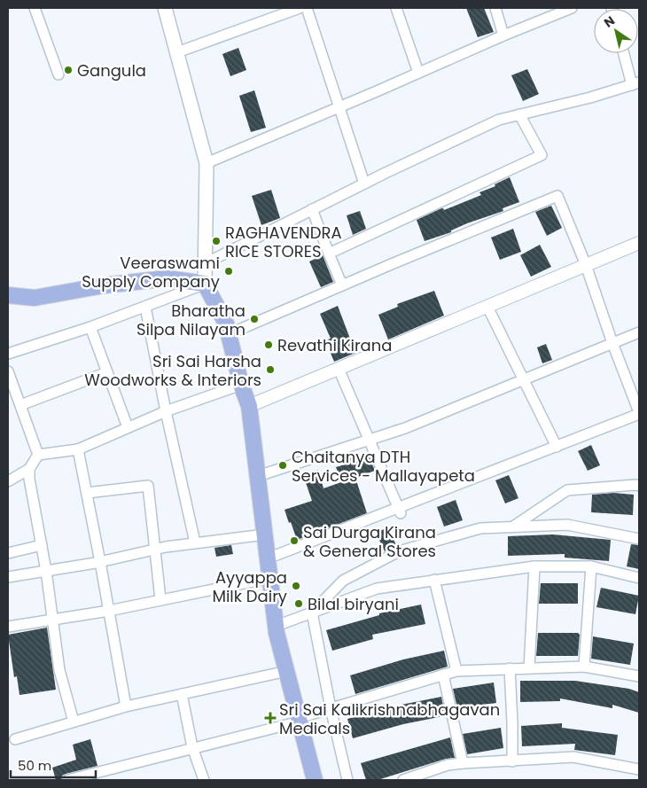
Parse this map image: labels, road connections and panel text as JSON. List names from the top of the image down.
{
  "places": {
    "other": [
      "Gangula",
      "RAGHAVENDRA RICE STORES",
      "Veeraswami Supply Company",
      "Bharatha Silpa Nilayam",
      "Revathi Kirana",
      "Sri Sai Harsha Woodworks & Interiors",
      "Chaitanya DTH Services - Mallayapeta",
      "Sai Durga Kirana & General Stores",
      "Ayyappa Milk Dairy",
      "Bilal biryani"
    ],
    "health": ["Sri Sai Kalikrishnabhagavan Medicals"]
  },
  "scale_bar": "50 m",
  "north": "top left"
}
